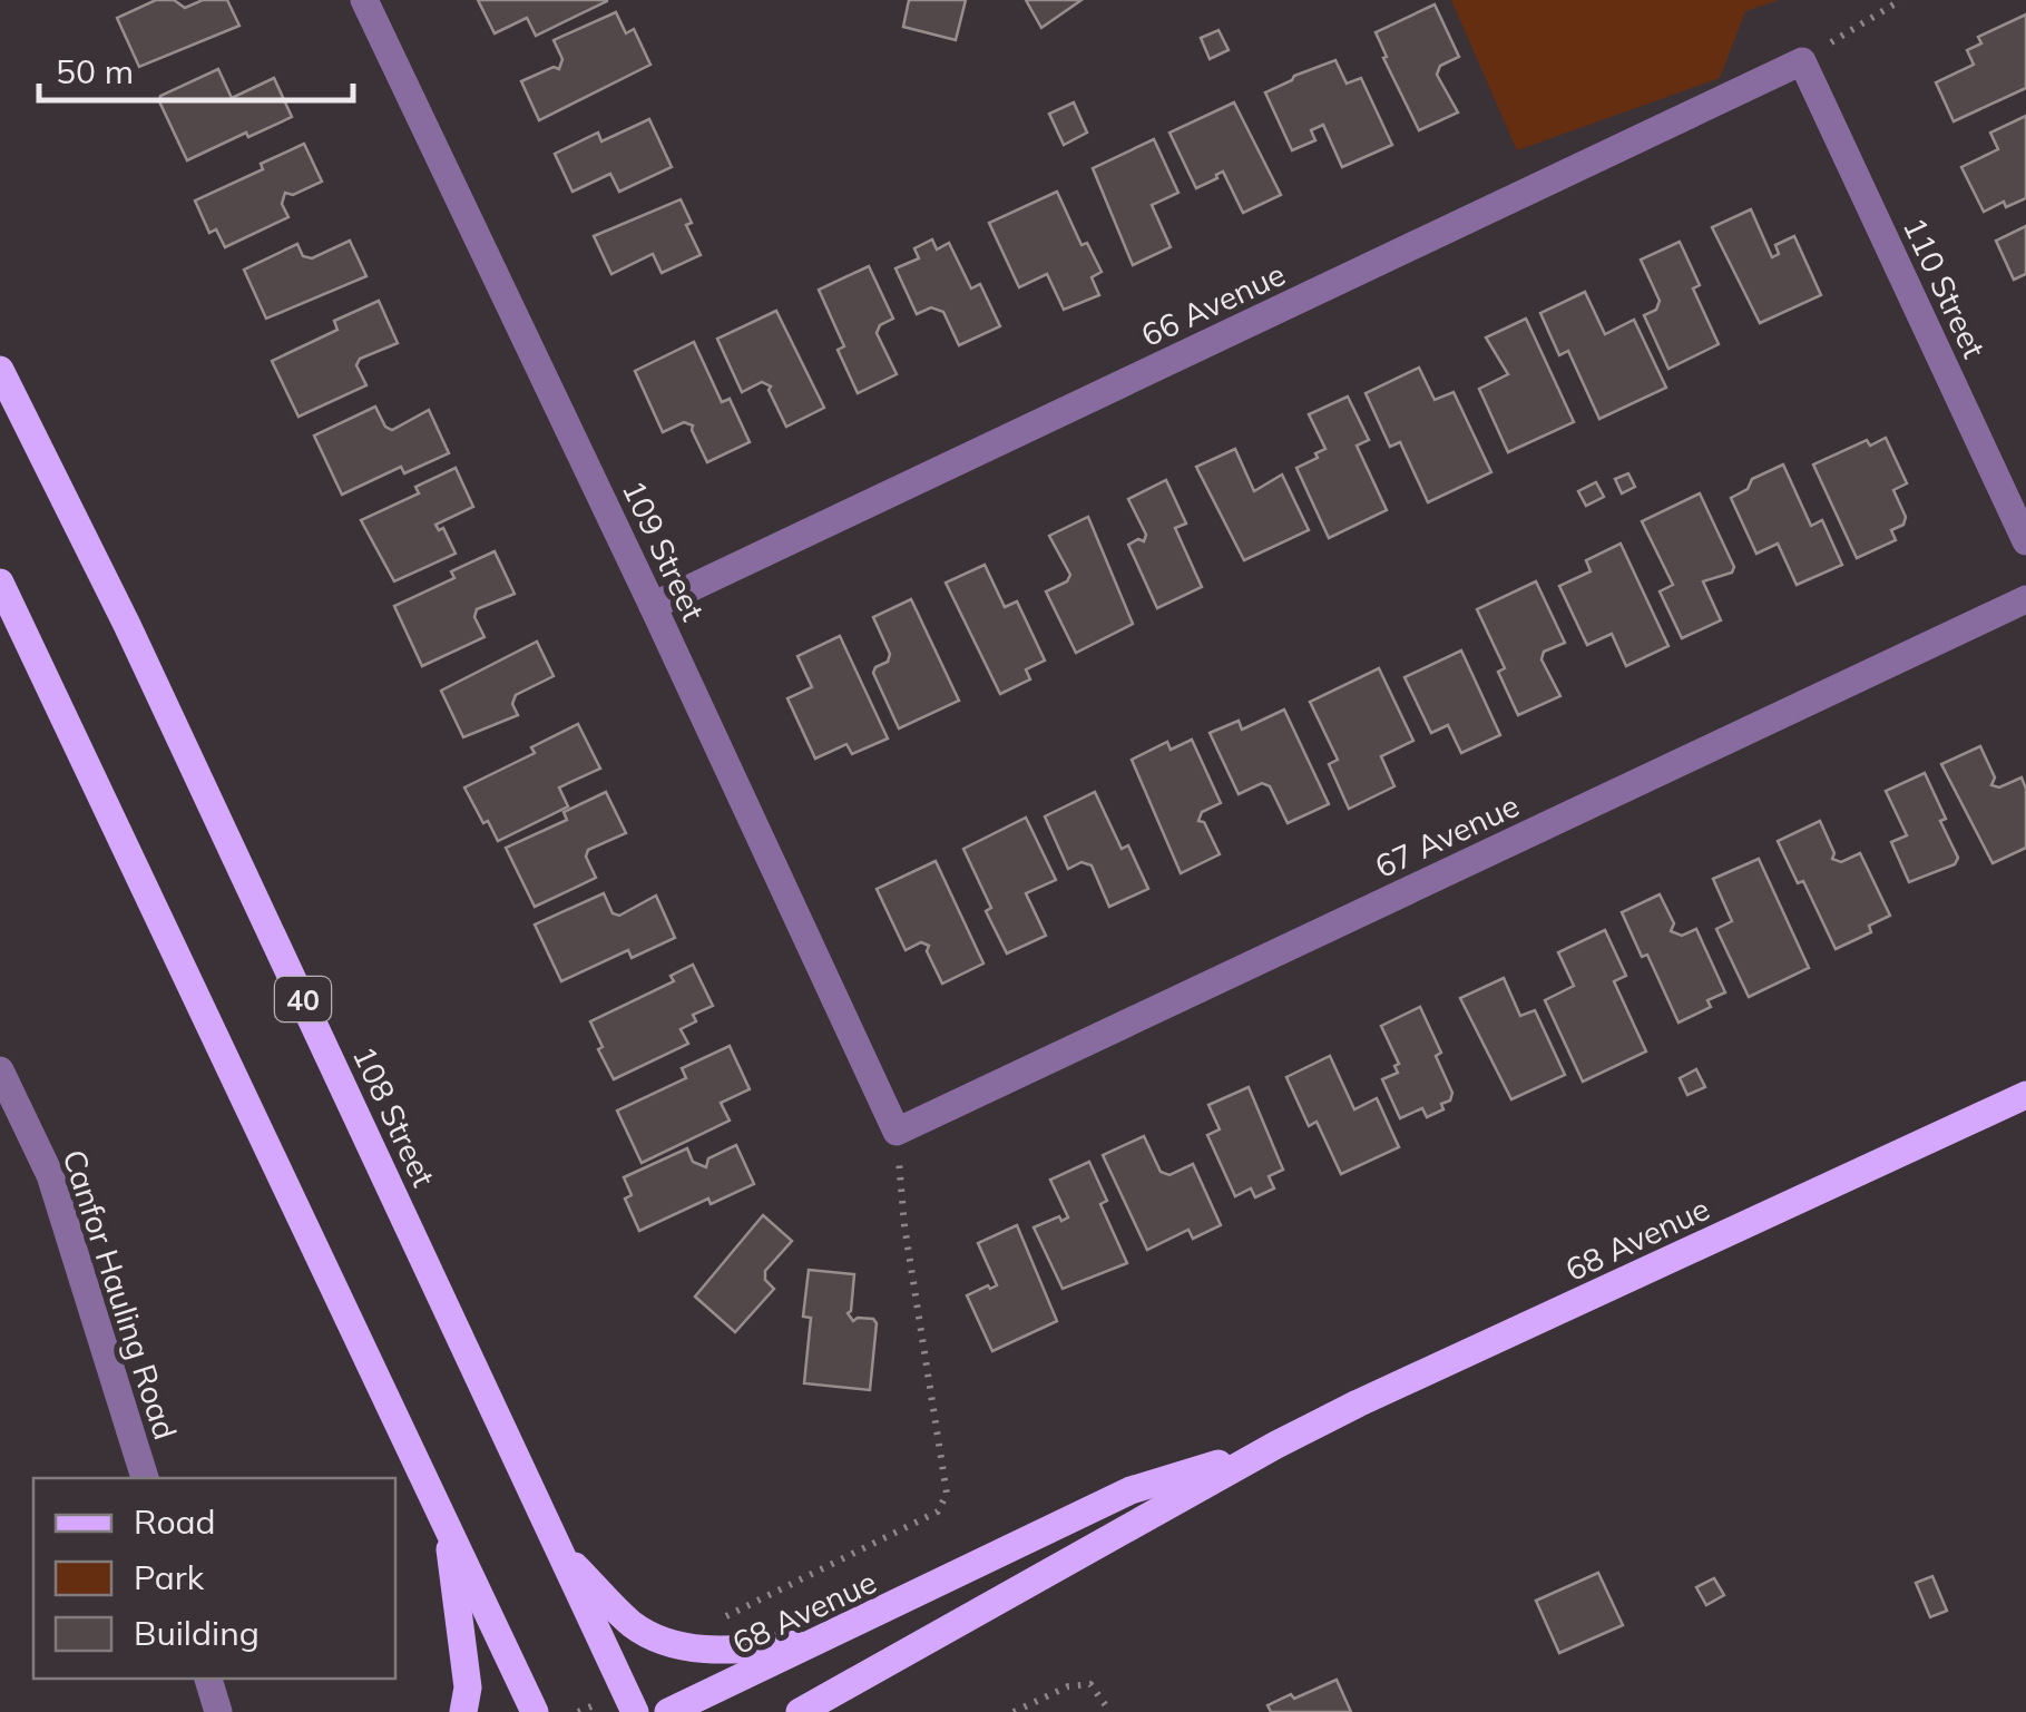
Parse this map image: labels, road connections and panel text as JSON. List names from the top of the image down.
{
  "streets": {
    "main road": ["40", "108 Street", "68 Avenue"],
    "street": [
      "110 Street",
      "66 Avenue",
      "109 Street",
      "67 Avenue",
      "Canfor Hauling Road"
    ]
  },
  "crossings": [
    ["110 Street", "66 Avenue"],
    ["66 Avenue", "109 Street"],
    ["109 Street", "67 Avenue"]
  ],
  "legend": ["Road", "Park", "Building"],
  "scale_bar": "50 m"
}
